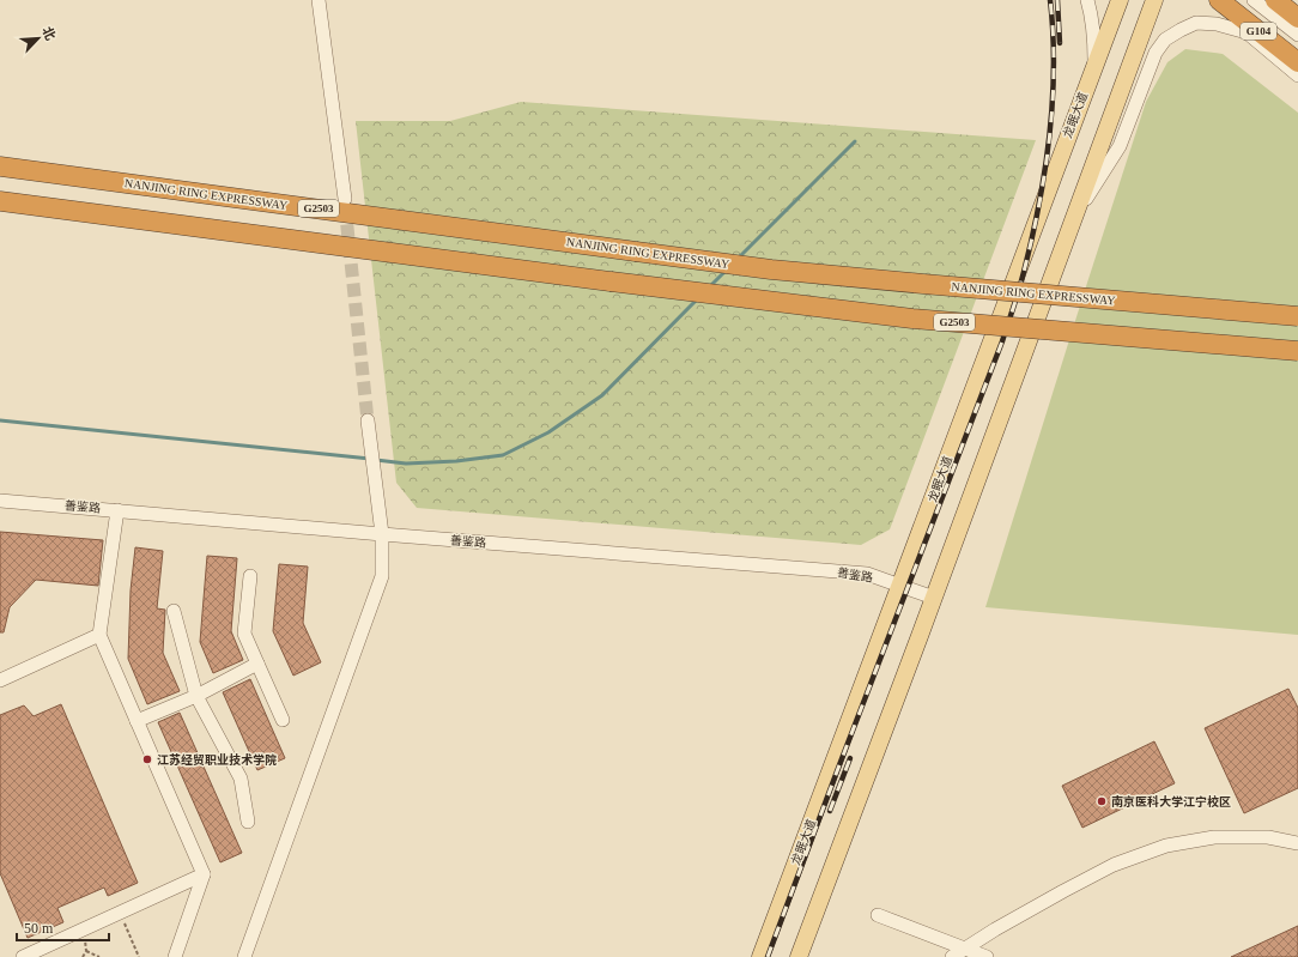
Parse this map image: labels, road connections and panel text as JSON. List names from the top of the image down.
{
  "streets": {
    "highway": ["G104", "NANJING RING EXPRESSWAY", "G2503"],
    "main road": ["龙眠大道"],
    "street": ["善鉴路"]
  },
  "crossings": [
    ["龙眠大道", "善鉴路"]
  ],
  "places": ["江苏经贸职业技术学院", "南京医科大学江宁校区"],
  "scale_bar": "50 m",
  "north": "top right"
}
